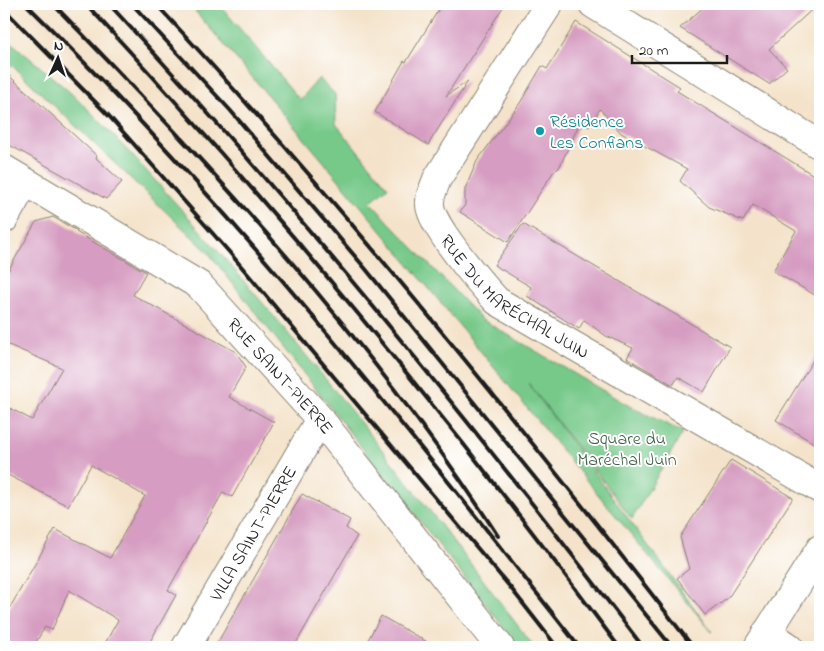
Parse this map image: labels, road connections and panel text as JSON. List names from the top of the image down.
{
  "streets": {
    "street": ["RUE DU MARÉCHAL JUIN", "RUE SAINT-PIERRE", "VILLA SAINT-PIERRE"]
  },
  "crossings": [
    ["RUE SAINT-PIERRE", "VILLA SAINT-PIERRE"]
  ],
  "parks": ["Square du Maréchal Juin"],
  "places": ["Résidence Les Conflans"],
  "scale_bar": "20 m",
  "north": "top"
}
